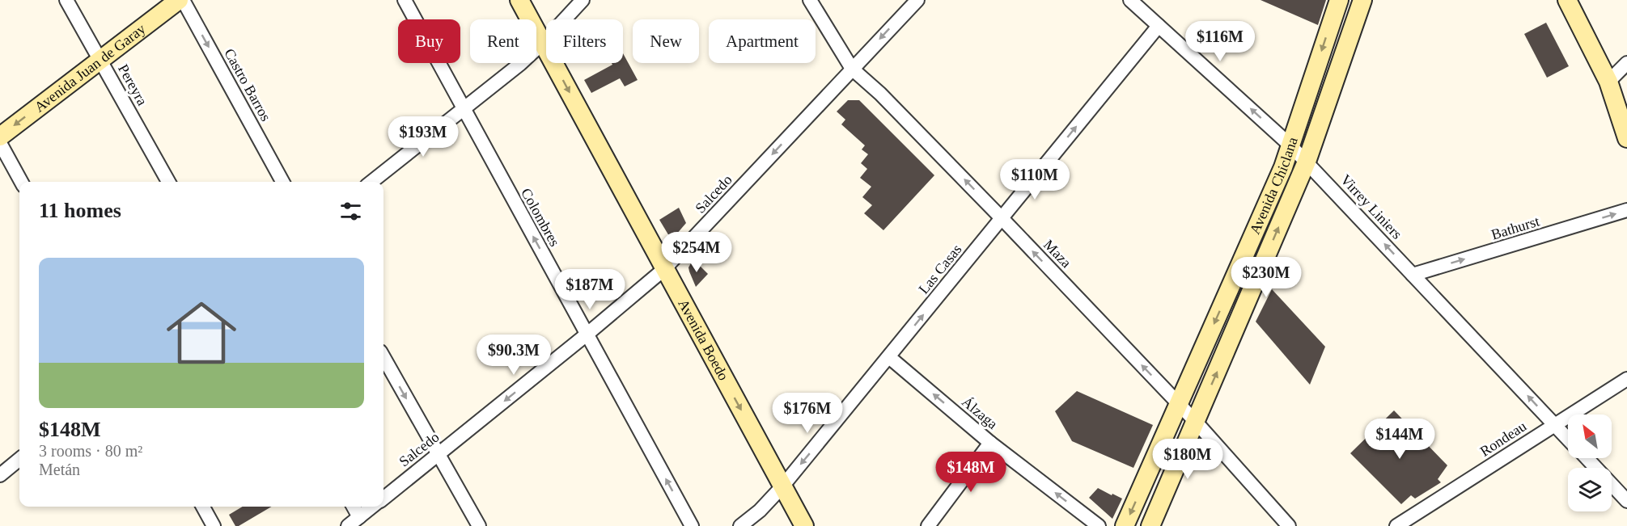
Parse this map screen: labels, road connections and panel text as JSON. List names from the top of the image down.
{
  "streets": {
    "main road": ["Avenida Juan de Garay", "Avenida Chiclana", "Avenida Boedo"],
    "street": [
      "Pereyra",
      "Castro Barros",
      "Salcedo",
      "Virrey Liniers",
      "Colombres",
      "Bathurst",
      "Maza",
      "Las Casas",
      "Álzaga",
      "Rondeau"
    ]
  },
  "crossings": [
    ["Avenida Juan de Garay", "Pereyra"],
    ["Avenida Chiclana", "Virrey Liniers"],
    ["Avenida Chiclana", "Maza"],
    ["Salcedo", "Colombres"],
    ["Salcedo", "Maza"],
    ["Salcedo", "Avenida Boedo"],
    ["Virrey Liniers", "Bathurst"],
    ["Virrey Liniers", "Las Casas"],
    ["Virrey Liniers", "Rondeau"],
    ["Maza", "Las Casas"],
    ["Las Casas", "Avenida Boedo"],
    ["Las Casas", "Álzaga"]
  ],
  "one_way": [
    "Avenida Juan de Garay",
    "Castro Barros",
    "Salcedo",
    "Virrey Liniers",
    "Colombres",
    "Bathurst",
    "Maza",
    "Avenida Boedo",
    "Álzaga"
  ],
  "north": "top left",
  "page": {
    "chip": [
      "Buy",
      "Rent",
      "Filters",
      "New",
      "Apartment"
    ],
    "price": [
      "$116M",
      "$193M",
      "$110M",
      "$254M",
      "$230M",
      "$187M",
      "$90.3M",
      "$176M",
      "$144M",
      "$180M",
      "$148M"
    ],
    "heading": "11 homes",
    "list": [
      {
        "name": "$148M",
        "note": "3 rooms · 80 m² · Metán"
      }
    ]
  }
}
